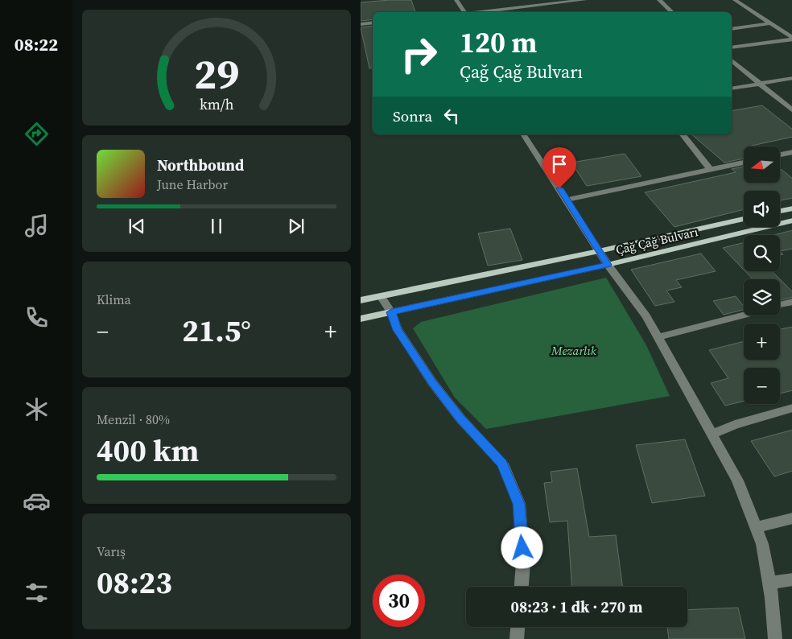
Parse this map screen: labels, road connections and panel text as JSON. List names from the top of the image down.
{
  "streets": {
    "main road": ["Çağ Çağ Bulvarı"]
  },
  "parks": ["Mezarlık"],
  "north": "left",
  "page": {
    "tabs": "08:22",
    "turn": ["120 m", "Çağ Çağ Bulvarı"],
    "then": "Sonra",
    "map_buttons": ["+", "−"],
    "song": ["Northbound", "June Harbor"],
    "tile": [
      "Klima",
      ["Menzil · 80%", "400 km"],
      ["Varış", "08:23"]
    ],
    "heat": ["−", "21.5°", "+"],
    "limit": "30",
    "trip": "08:23 · 1 dk · 270 m",
    "gauge": ["29", "km/h"]
  }
}
